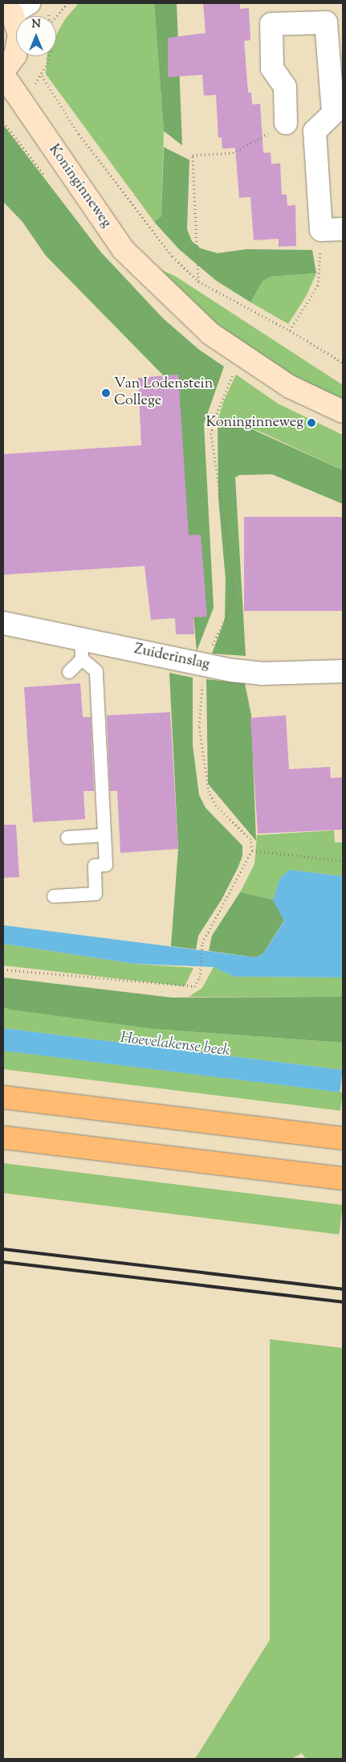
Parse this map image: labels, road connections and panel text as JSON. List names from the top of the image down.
{
  "streets": {
    "main road": ["Koninginneweg"],
    "street": ["Zuiderinslag"]
  },
  "water": ["Hoevelakense beek"],
  "places": ["Van Lodenstein College", "Koninginneweg"],
  "north": "top"
}
